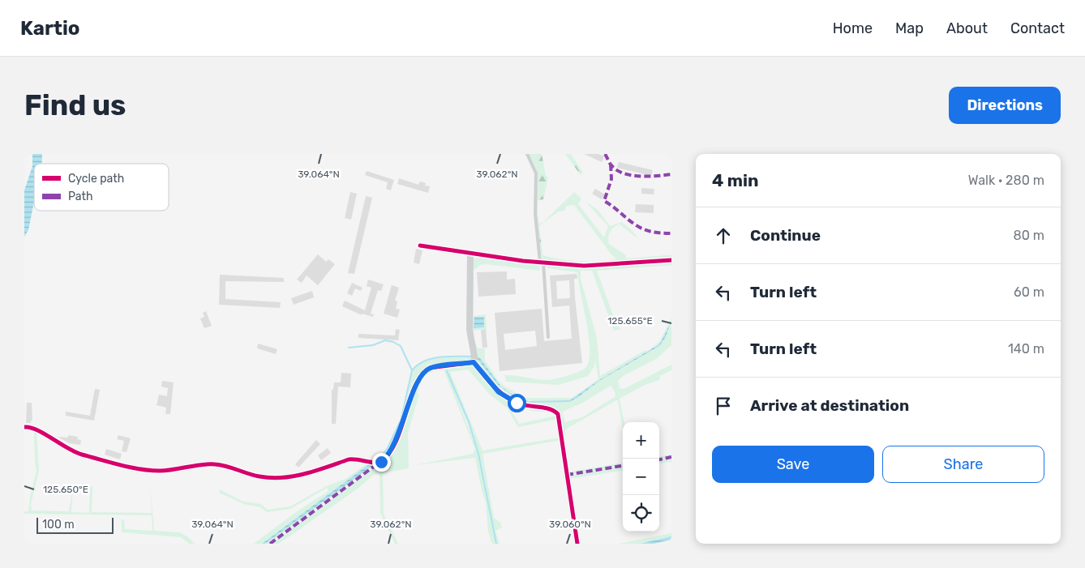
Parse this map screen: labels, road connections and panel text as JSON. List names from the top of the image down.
{
  "legend": ["Cycle path", "Path"],
  "scale_bar": "100 m",
  "page": {
    "header": "Kartio",
    "nav": [
      "Home",
      "Map",
      "About",
      "Contact"
    ],
    "buttons": [
      "Directions",
      ["Save", "Share"]
    ],
    "title": "Find us",
    "heading": ["4 min", "Walk · 280 m"],
    "list": [
      ["Continue", "80 m"],
      ["Turn left", "60 m"],
      ["Turn left", "140 m"],
      "Arrive at destination"
    ],
    "map_buttons": ["+", "−"],
    "scale": "100 m"
  },
  "coordinates": [
    "39.064°N",
    "39.062°N",
    "125.655°E",
    "125.650°E",
    "39.060°N"
  ]
}
